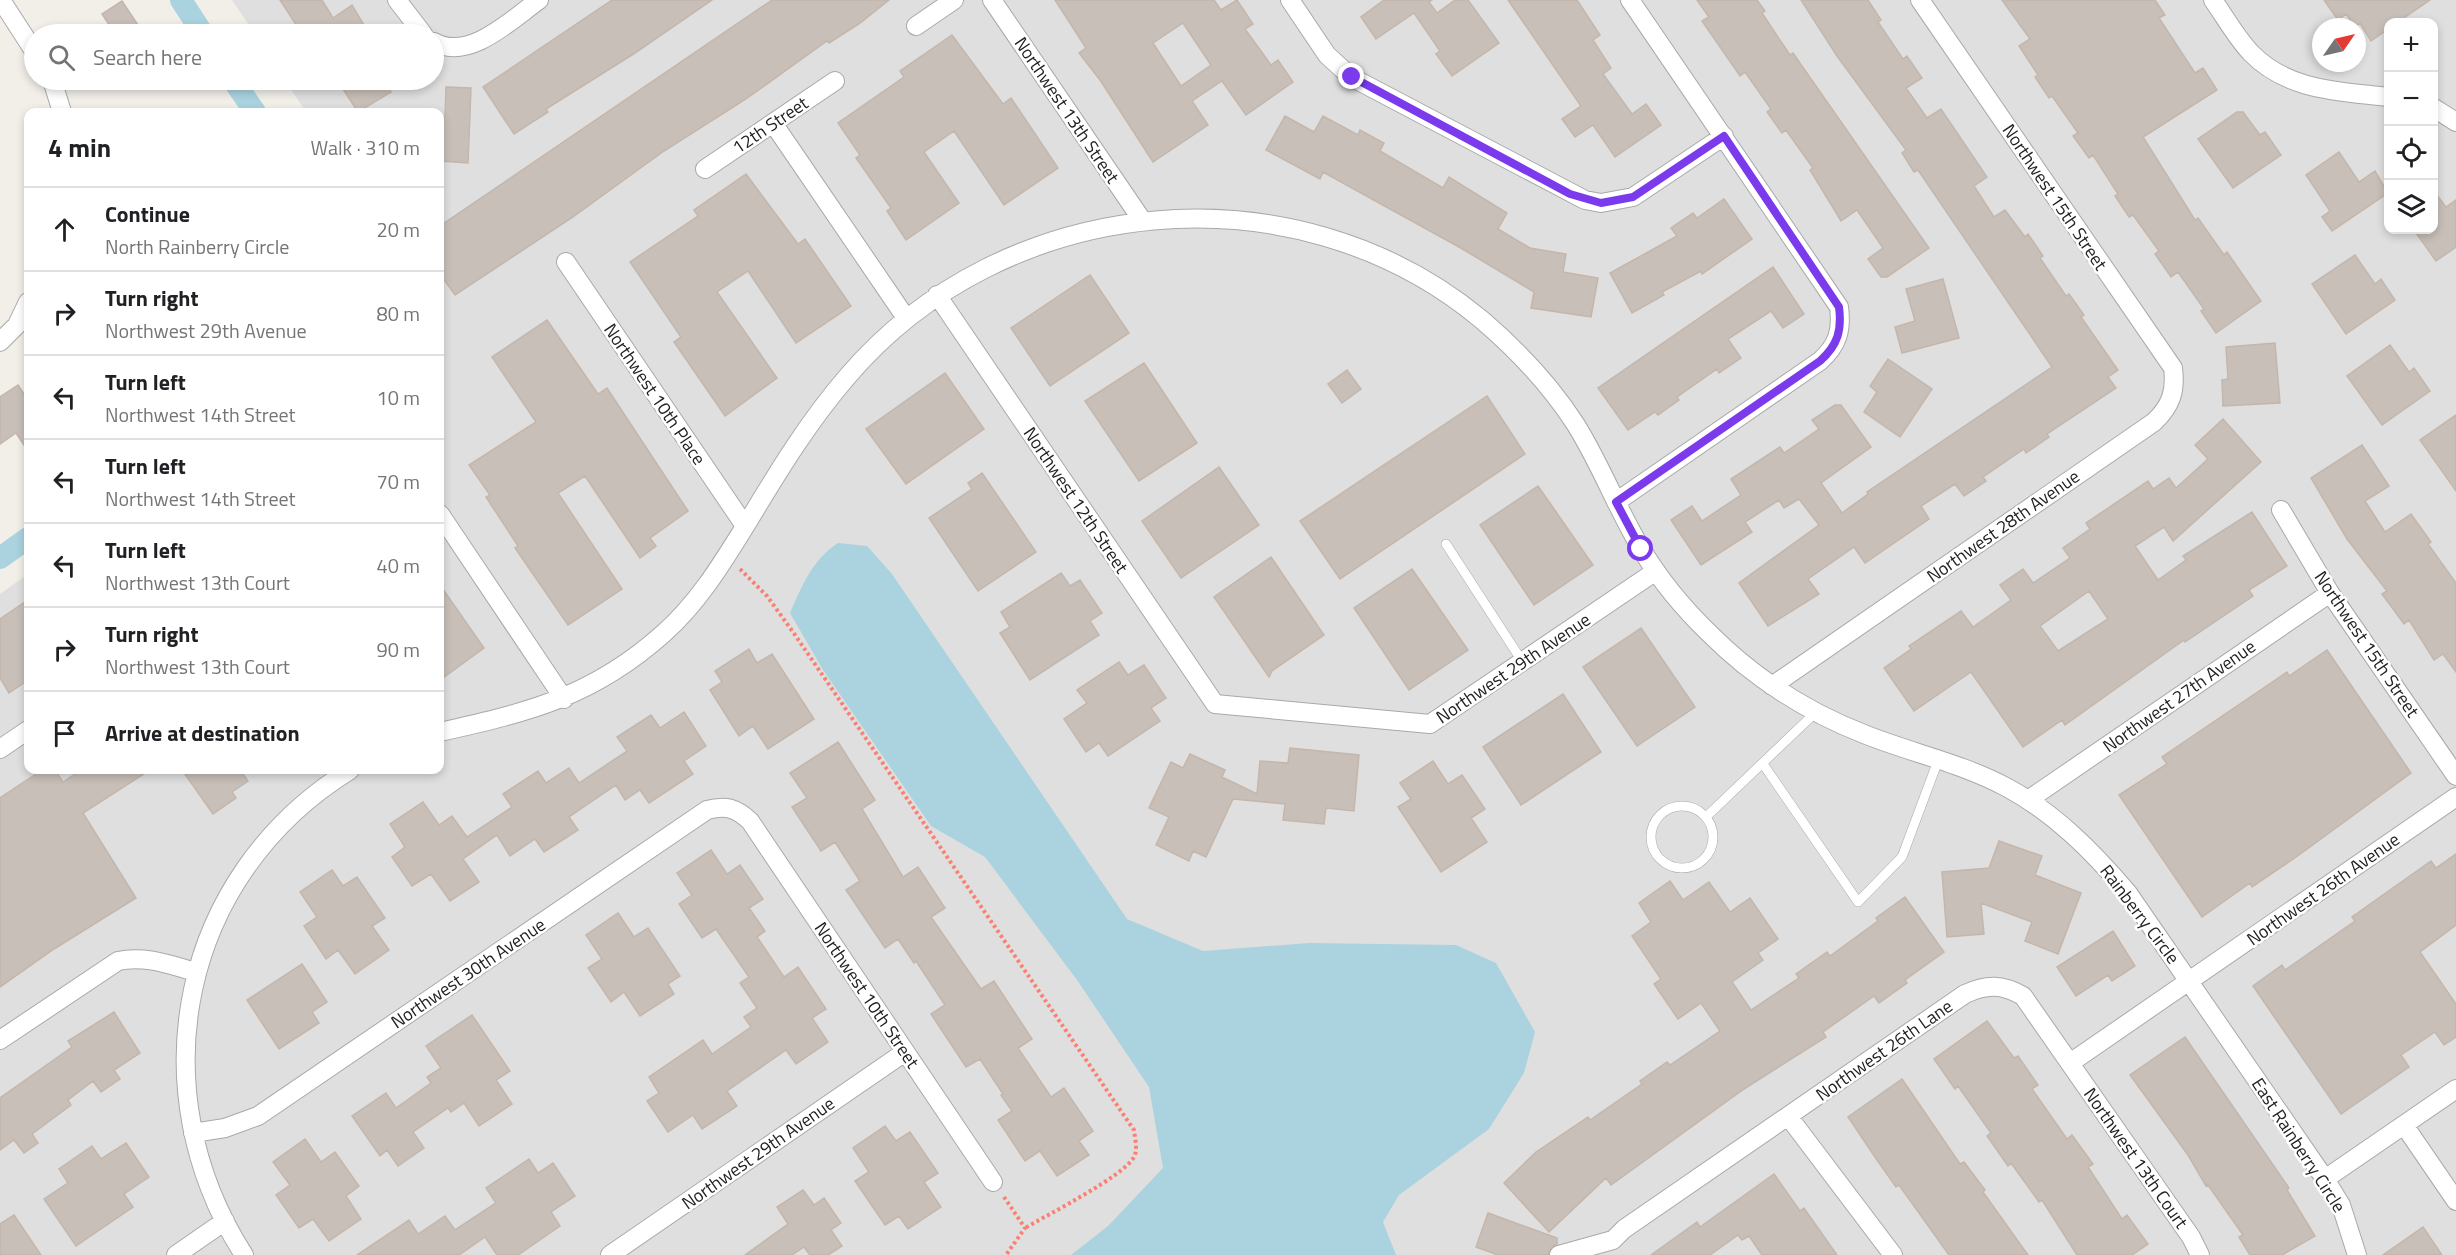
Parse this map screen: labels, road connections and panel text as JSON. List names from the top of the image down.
{
  "streets": {
    "street": [
      "Northwest 13th Street",
      "12th Street",
      "Northwest 15th Street",
      "Northwest 10th Place",
      "Northwest 12th Street",
      "Northwest 28th Avenue",
      "Northwest 29th Avenue",
      "Northwest 27th Avenue",
      "Northwest 26th Avenue",
      "Rainberry Circle",
      "Northwest 30th Avenue",
      "Northwest 10th Street",
      "Northwest 26th Lane",
      "East Rainberry Circle",
      "Northwest 13th Court"
    ]
  },
  "crossings": [
    ["Northwest 13th Street", "Rainberry Circle"],
    ["Northwest 15th Street", "Northwest 28th Avenue"],
    ["Northwest 15th Street", "Northwest 27th Avenue"],
    ["Northwest 10th Place", "Rainberry Circle"],
    ["Northwest 12th Street", "Northwest 29th Avenue"],
    ["Northwest 12th Street", "Rainberry Circle"],
    ["Northwest 28th Avenue", "Rainberry Circle"],
    ["Northwest 29th Avenue", "Rainberry Circle"],
    ["Northwest 29th Avenue", "Northwest 10th Street"],
    ["Northwest 27th Avenue", "Rainberry Circle"],
    ["Northwest 26th Avenue", "Rainberry Circle"],
    ["Rainberry Circle", "East Rainberry Circle"],
    ["Northwest 30th Avenue", "Northwest 10th Street"],
    ["Northwest 26th Lane", "Northwest 13th Court"]
  ],
  "north": "top right",
  "page": {
    "map_buttons": ["+", "−"],
    "search": "Search here",
    "heading": ["4 min", "Walk · 310 m"],
    "list": [
      ["Continue", "North Rainberry Circle", "20 m"],
      ["Turn right", "Northwest 29th Avenue", "80 m"],
      ["Turn left", "Northwest 14th Street", "10 m"],
      ["Turn left", "Northwest 14th Street", "70 m"],
      ["Turn left", "Northwest 13th Court", "40 m"],
      ["Turn right", "Northwest 13th Court", "90 m"],
      "Arrive at destination"
    ]
  }
}
